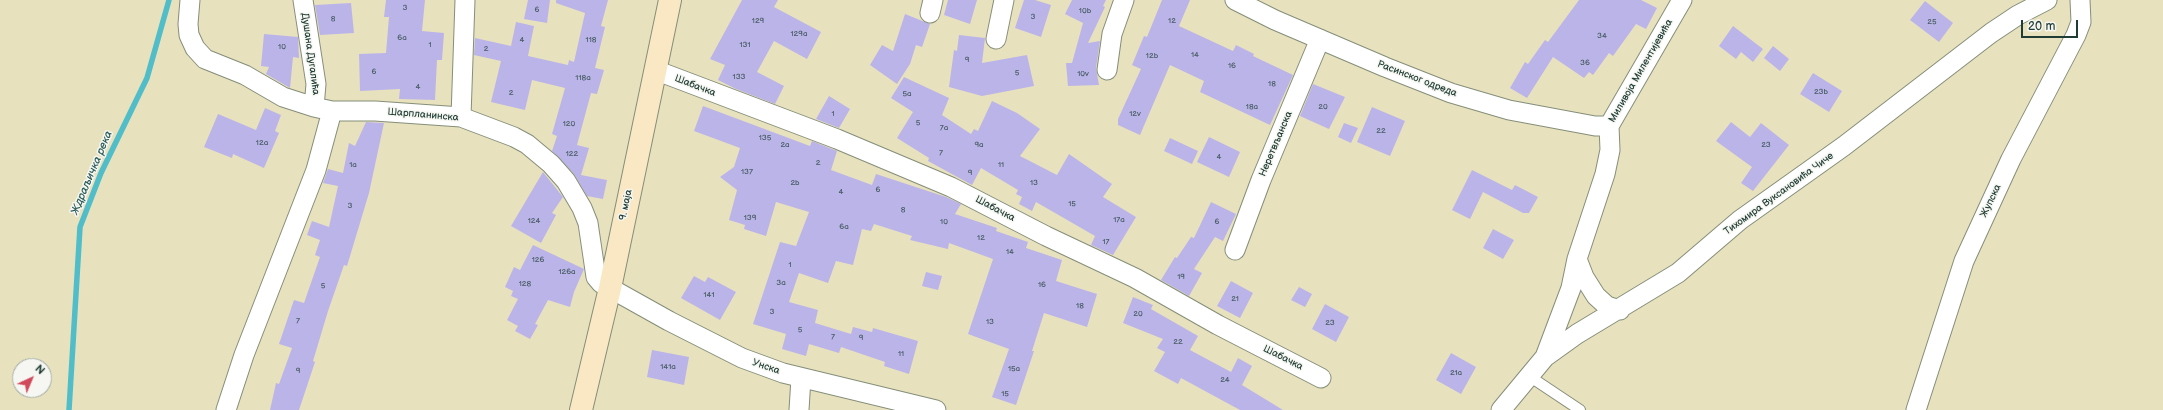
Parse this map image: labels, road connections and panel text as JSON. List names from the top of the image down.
{
  "streets": {
    "main road": ["9. маја"],
    "street": [
      "Душана Дугалића",
      "Миливоја Милентијевића",
      "Расинског одреда",
      "Шабачка",
      "Шарпланинска",
      "Неретвљанска",
      "Тихомира Вуксановића Чиче",
      "Жупска",
      "Унска"
    ]
  },
  "crossings": [
    ["Душана Дугалића", "Шарпланинска"],
    ["Миливоја Милентијевића", "Расинског одреда"],
    ["Миливоја Милентијевића", "Тихомира Вуксановића Чиче"],
    ["Расинског одреда", "Неретвљанска"],
    ["Шабачка", "9. маја"],
    ["Шарпланинска", "9. маја"],
    ["Шарпланинска", "Унска"],
    ["9. маја", "Унска"]
  ],
  "water": ["Ждраљичка река"],
  "house_numbers": [
    "3",
    "6",
    "10b",
    "3",
    "8",
    "129",
    "12",
    "25",
    "129a",
    "34",
    "6a",
    "4",
    "118",
    "1",
    "131",
    "10",
    "2",
    "14",
    "12b",
    "9",
    "36",
    "16",
    "6",
    "5",
    "10v",
    "133",
    "118a",
    "18",
    "4",
    "23b",
    "2",
    "5a",
    "18a",
    "20",
    "1",
    "12v",
    "5",
    "120",
    "7a",
    "22",
    "135",
    "12a",
    "2a",
    "9a",
    "23",
    "7",
    "122",
    "4",
    "2",
    "1a",
    "11",
    "137",
    "9",
    "2b",
    "13",
    "6",
    "4",
    "15",
    "3",
    "8",
    "139",
    "17a",
    "124",
    "10",
    "6",
    "6a",
    "12",
    "17",
    "14",
    "126",
    "1",
    "126a",
    "19",
    "3a",
    "128",
    "16",
    "5",
    "141",
    "21",
    "18",
    "3",
    "20",
    "7",
    "13",
    "23",
    "5",
    "7",
    "9",
    "22",
    "11",
    "141a",
    "15a",
    "9",
    "21a",
    "24",
    "15"
  ],
  "scale_bar": "20 m",
  "north": "top right"
}
